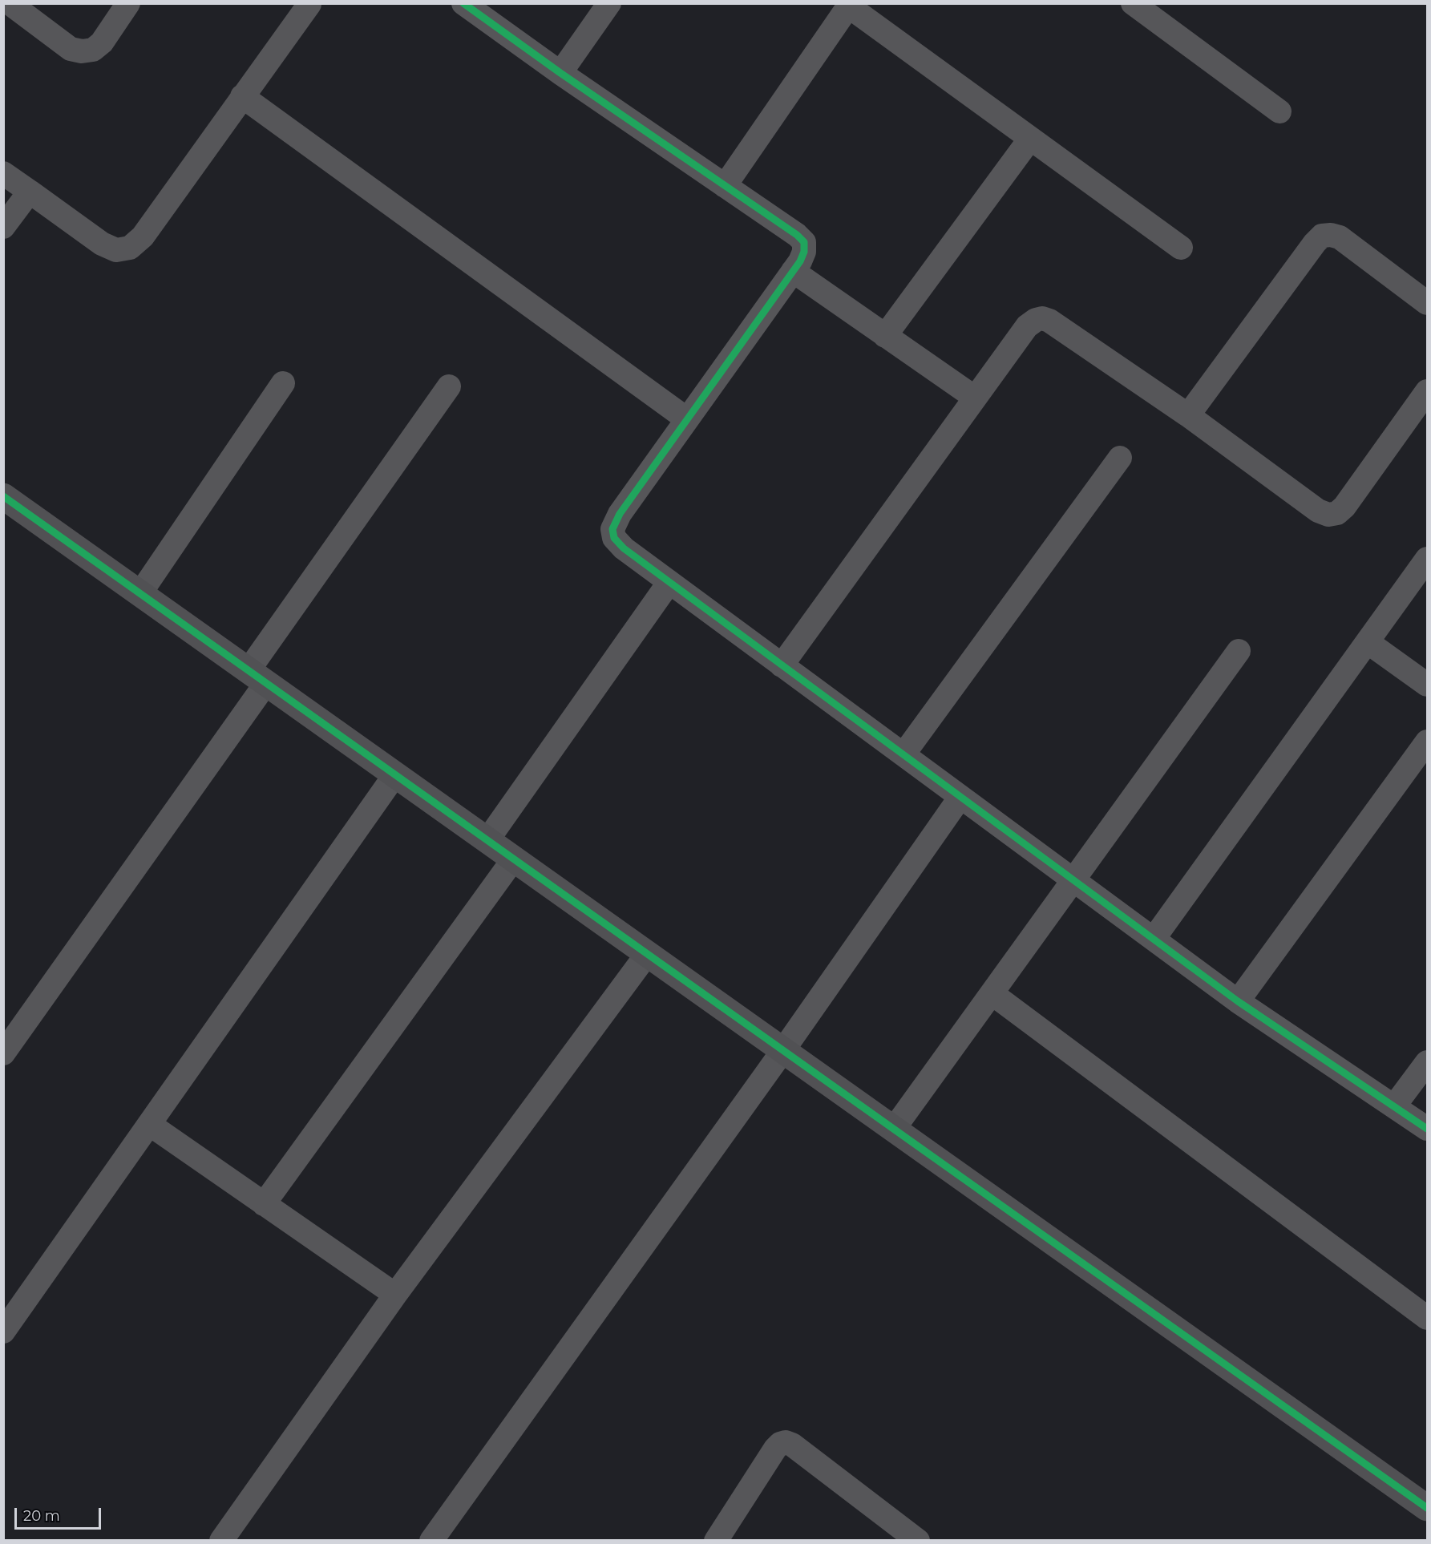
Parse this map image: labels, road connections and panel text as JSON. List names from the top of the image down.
{
  "scale_bar": "20 m"
}
